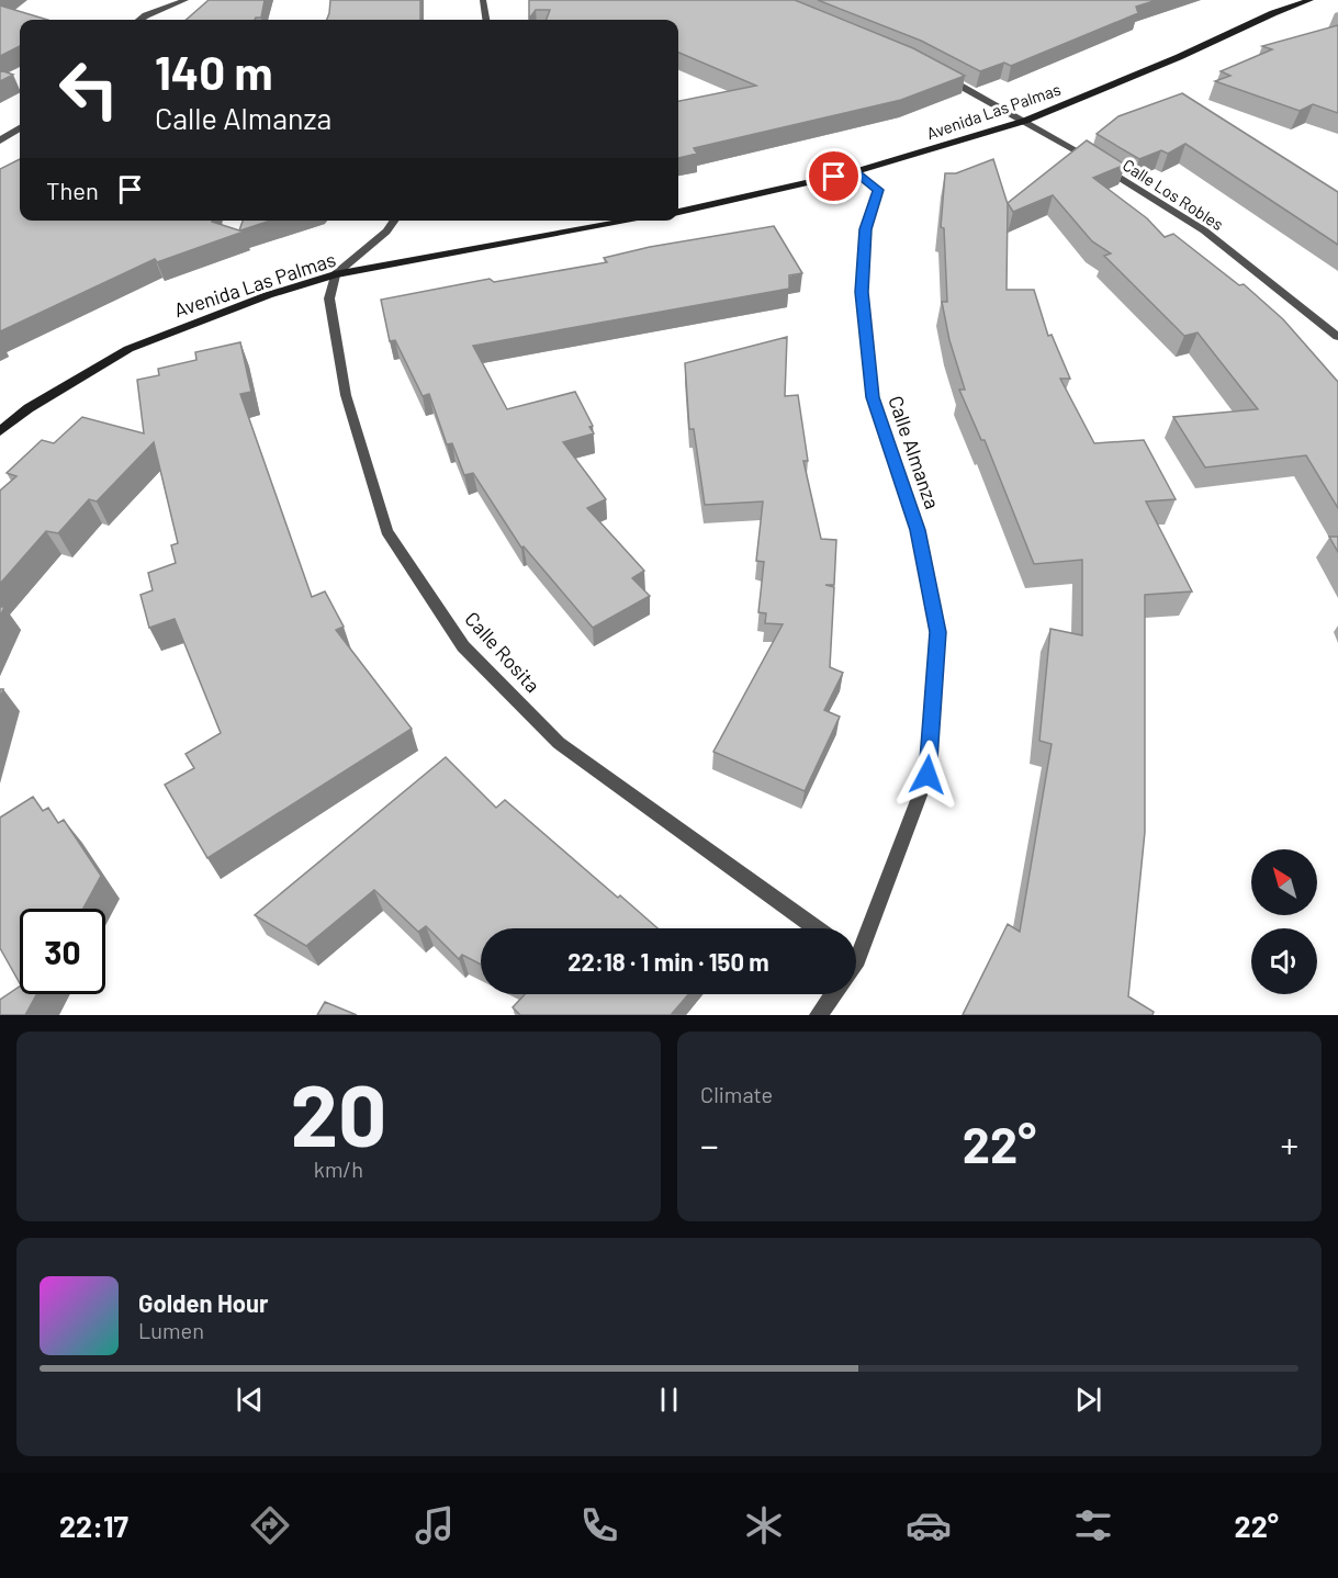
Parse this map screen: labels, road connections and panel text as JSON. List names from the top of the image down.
{
  "streets": {
    "street": [
      "Avenida Las Palmas",
      "Calle Los Robles",
      "Calle Almanza",
      "Calle Rosita"
    ]
  },
  "crossings": [
    ["Avenida Las Palmas", "Calle Los Robles"],
    ["Avenida Las Palmas", "Calle Almanza"],
    ["Avenida Las Palmas", "Calle Rosita"]
  ],
  "north": "top left",
  "page": {
    "turn": ["140 m", "Calle Almanza"],
    "then": "Then",
    "limit": "30",
    "trip": "22:18 · 1 min · 150 m",
    "tile": [
      ["20", "km/h"],
      "Climate"
    ],
    "heat": ["−", "22°", "+"],
    "song": ["Golden Hour", "Lumen"],
    "tabs": ["22:17", "22°"]
  }
}
